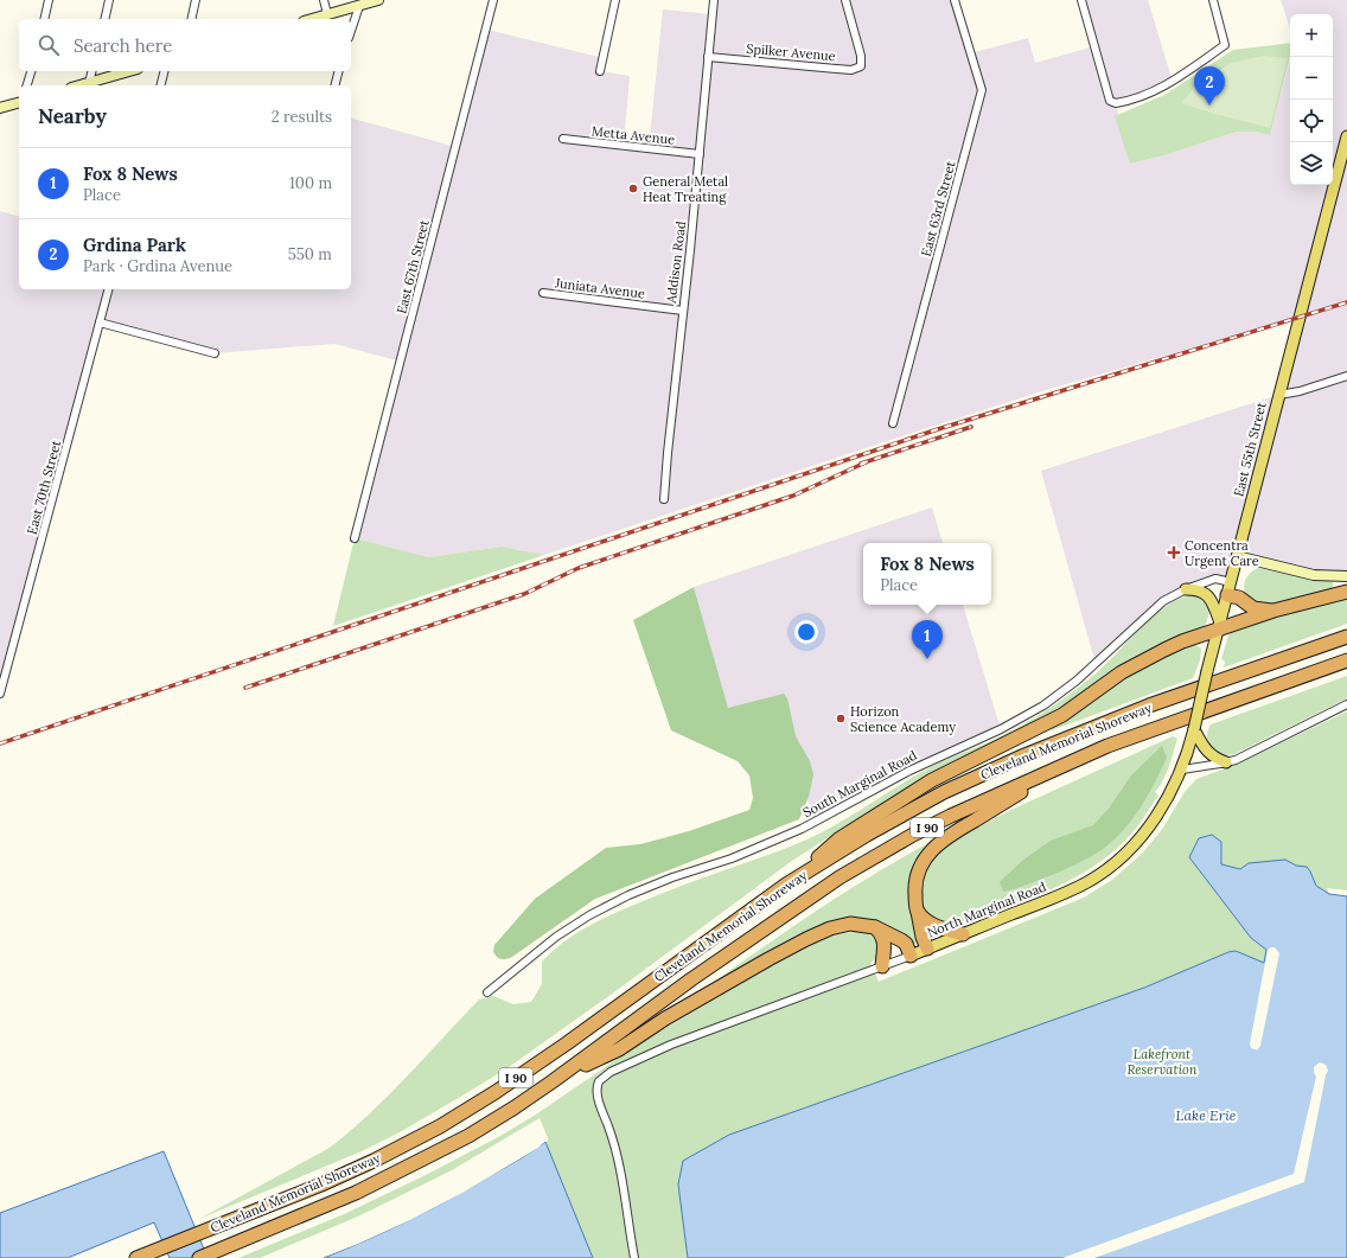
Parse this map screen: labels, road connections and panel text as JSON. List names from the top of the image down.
{
  "streets": {
    "highway": ["Cleveland Memorial Shoreway", "I 90"],
    "main road": ["East 55th Street", "North Marginal Road"],
    "street": [
      "Spilker Avenue",
      "Metta Avenue",
      "East 63rd Street",
      "Addison Road",
      "East 67th Street",
      "Juniata Avenue",
      "East 70th Street",
      "South Marginal Road"
    ]
  },
  "crossings": [
    ["Spilker Avenue", "Addison Road"],
    ["Metta Avenue", "Addison Road"],
    ["Addison Road", "Juniata Avenue"],
    ["East 55th Street", "South Marginal Road"],
    ["East 55th Street", "North Marginal Road"]
  ],
  "water": ["Lake Erie"],
  "parks": ["Lakefront Reservation"],
  "places": {
    "other": ["General Metal Heat Treating", "Horizon Science Academy"],
    "health": ["Concentra Urgent Care"]
  },
  "page": {
    "map_buttons": ["+", "−"],
    "search": "Search here",
    "pins": ["2", "1"],
    "heading": ["Nearby", "2 results"],
    "list": [
      {
        "mark": "1",
        "name": "Fox 8 News",
        "note": "Place",
        "value": "100 m"
      },
      {
        "mark": "2",
        "name": "Grdina Park",
        "note": "Park · Grdina Avenue",
        "value": "550 m"
      }
    ],
    "popup": ["Fox 8 News", "Place"]
  }
}
